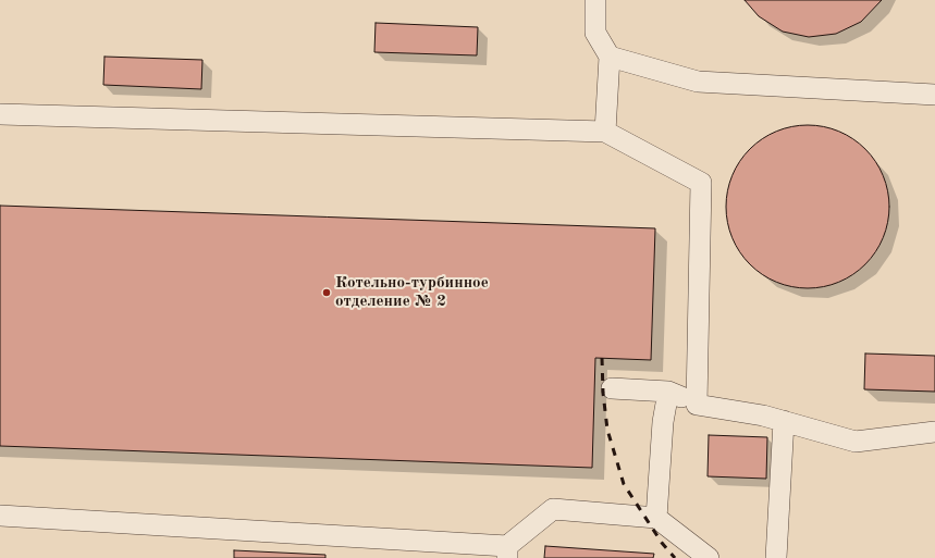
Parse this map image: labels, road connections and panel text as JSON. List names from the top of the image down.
{
  "places": ["Котельно-турбинное отделение № 2"]
}
